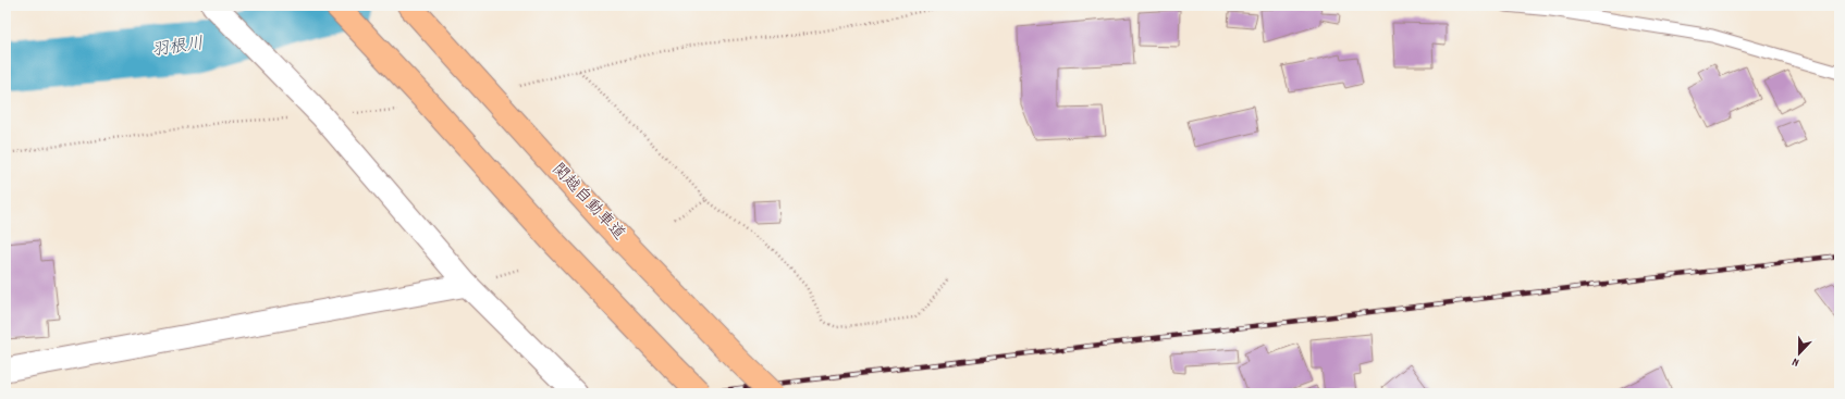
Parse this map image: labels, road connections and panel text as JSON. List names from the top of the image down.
{
  "streets": {
    "highway": ["関越自動車道"]
  },
  "water": ["羽根川"],
  "north": "bottom"
}
